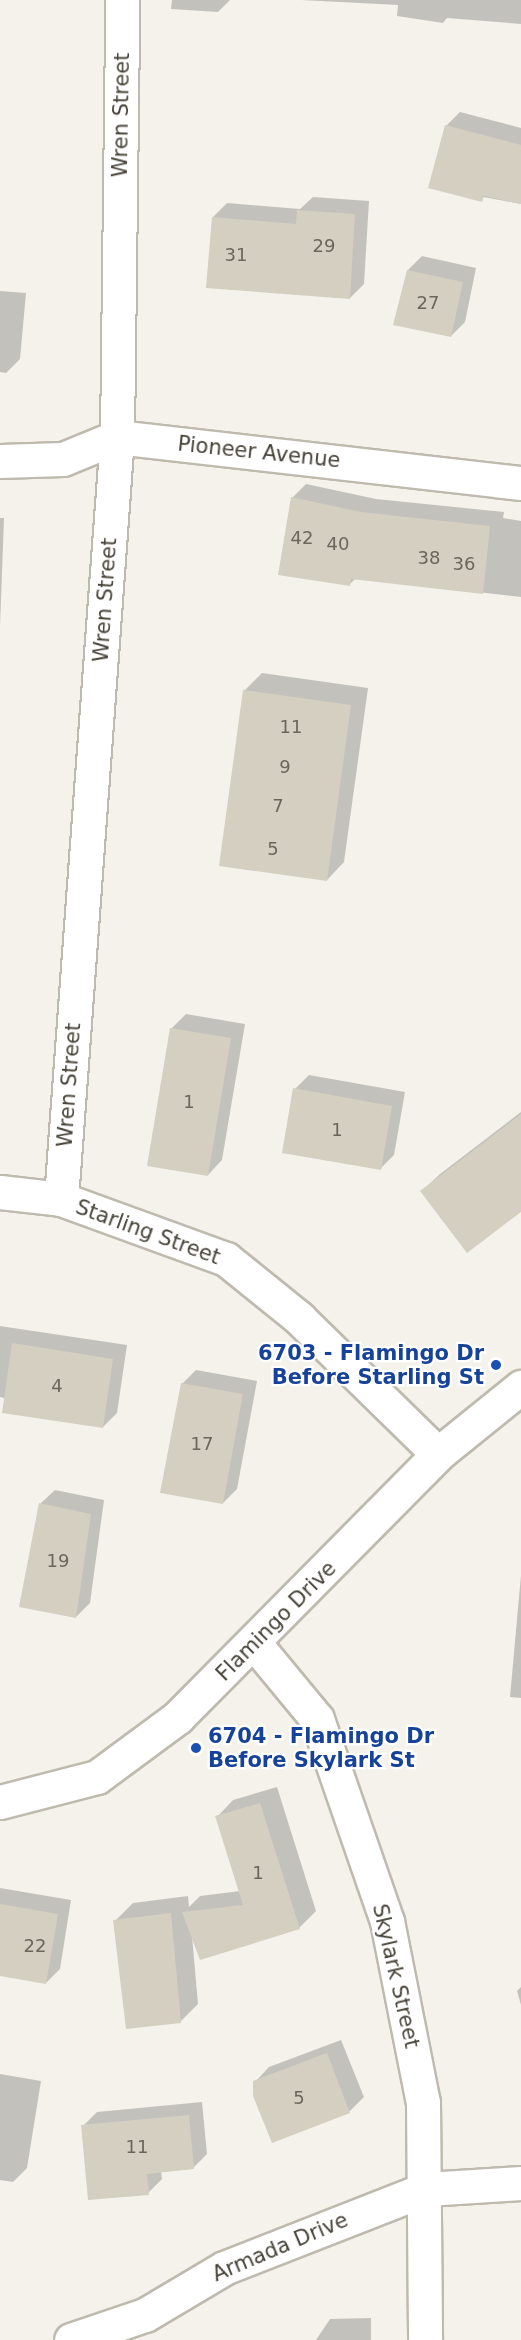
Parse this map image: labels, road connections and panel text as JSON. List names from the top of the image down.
{
  "streets": {
    "street": [
      "Wren Street",
      "Pioneer Avenue",
      "Starling Street",
      "Flamingo Drive",
      "Skylark Street",
      "Armada Drive"
    ]
  },
  "crossings": [
    ["Wren Street", "Pioneer Avenue"],
    ["Wren Street", "Starling Street"],
    ["Starling Street", "Flamingo Drive"],
    ["Flamingo Drive", "Skylark Street"],
    ["Skylark Street", "Armada Drive"]
  ],
  "places": ["6703 - Flamingo Dr Before Starling St", "6704 - Flamingo Dr Before Skylark St"],
  "house_numbers": [
    "29",
    "31",
    "27",
    "42",
    "40",
    "38",
    "36",
    "11",
    "9",
    "7",
    "5",
    "1",
    "1",
    "4",
    "17",
    "19",
    "1",
    "22",
    "5",
    "11"
  ]
}
